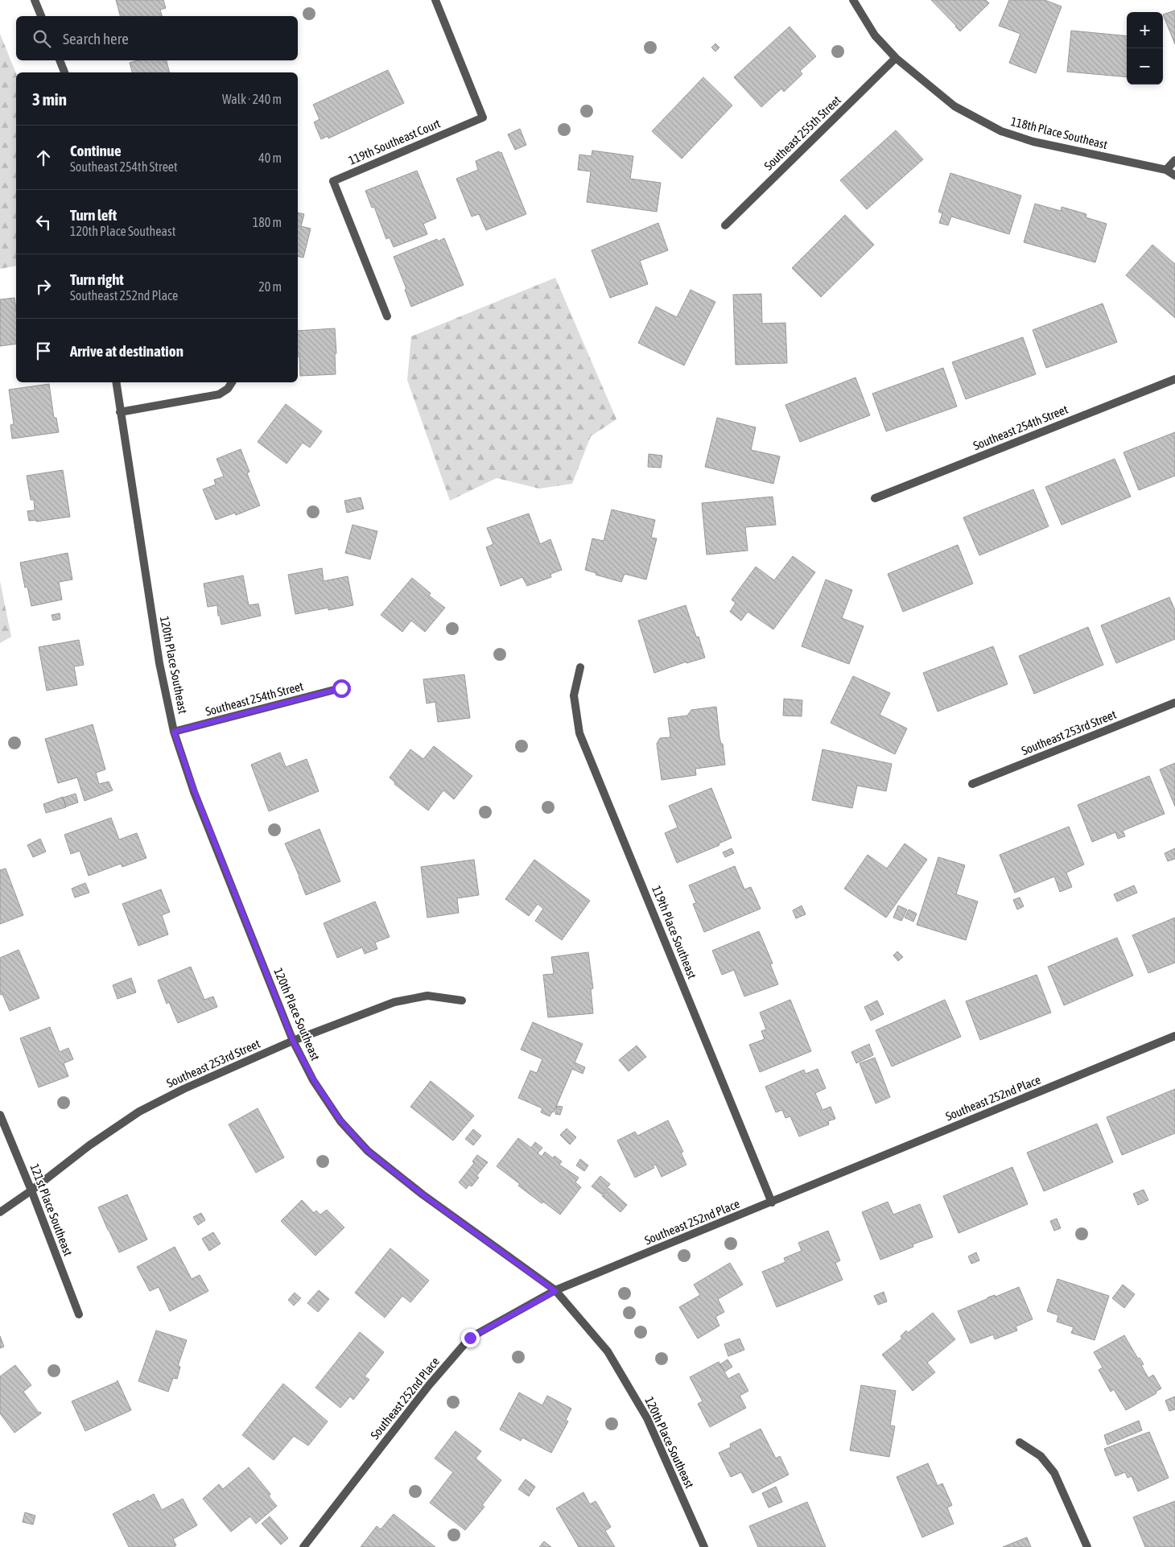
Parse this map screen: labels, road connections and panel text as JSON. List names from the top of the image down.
{
  "streets": {
    "street": [
      "Southeast 255th Street",
      "118th Place Southeast",
      "119th Southeast Court",
      "Southeast 254th Street",
      "120th Place Southeast",
      "Southeast 253rd Street",
      "119th Place Southeast",
      "Southeast 252nd Place",
      "121st Place Southeast"
    ]
  },
  "crossings": [
    ["Southeast 255th Street", "118th Place Southeast"],
    ["Southeast 254th Street", "120th Place Southeast"],
    ["120th Place Southeast", "Southeast 253rd Street"],
    ["120th Place Southeast", "Southeast 252nd Place"],
    ["Southeast 253rd Street", "121st Place Southeast"],
    ["119th Place Southeast", "Southeast 252nd Place"]
  ],
  "page": {
    "map_buttons": ["+", "−"],
    "search": "Search here",
    "heading": ["3 min", "Walk · 240 m"],
    "list": [
      ["Continue", "Southeast 254th Street", "40 m"],
      ["Turn left", "120th Place Southeast", "180 m"],
      ["Turn right", "Southeast 252nd Place", "20 m"],
      "Arrive at destination"
    ]
  }
}
